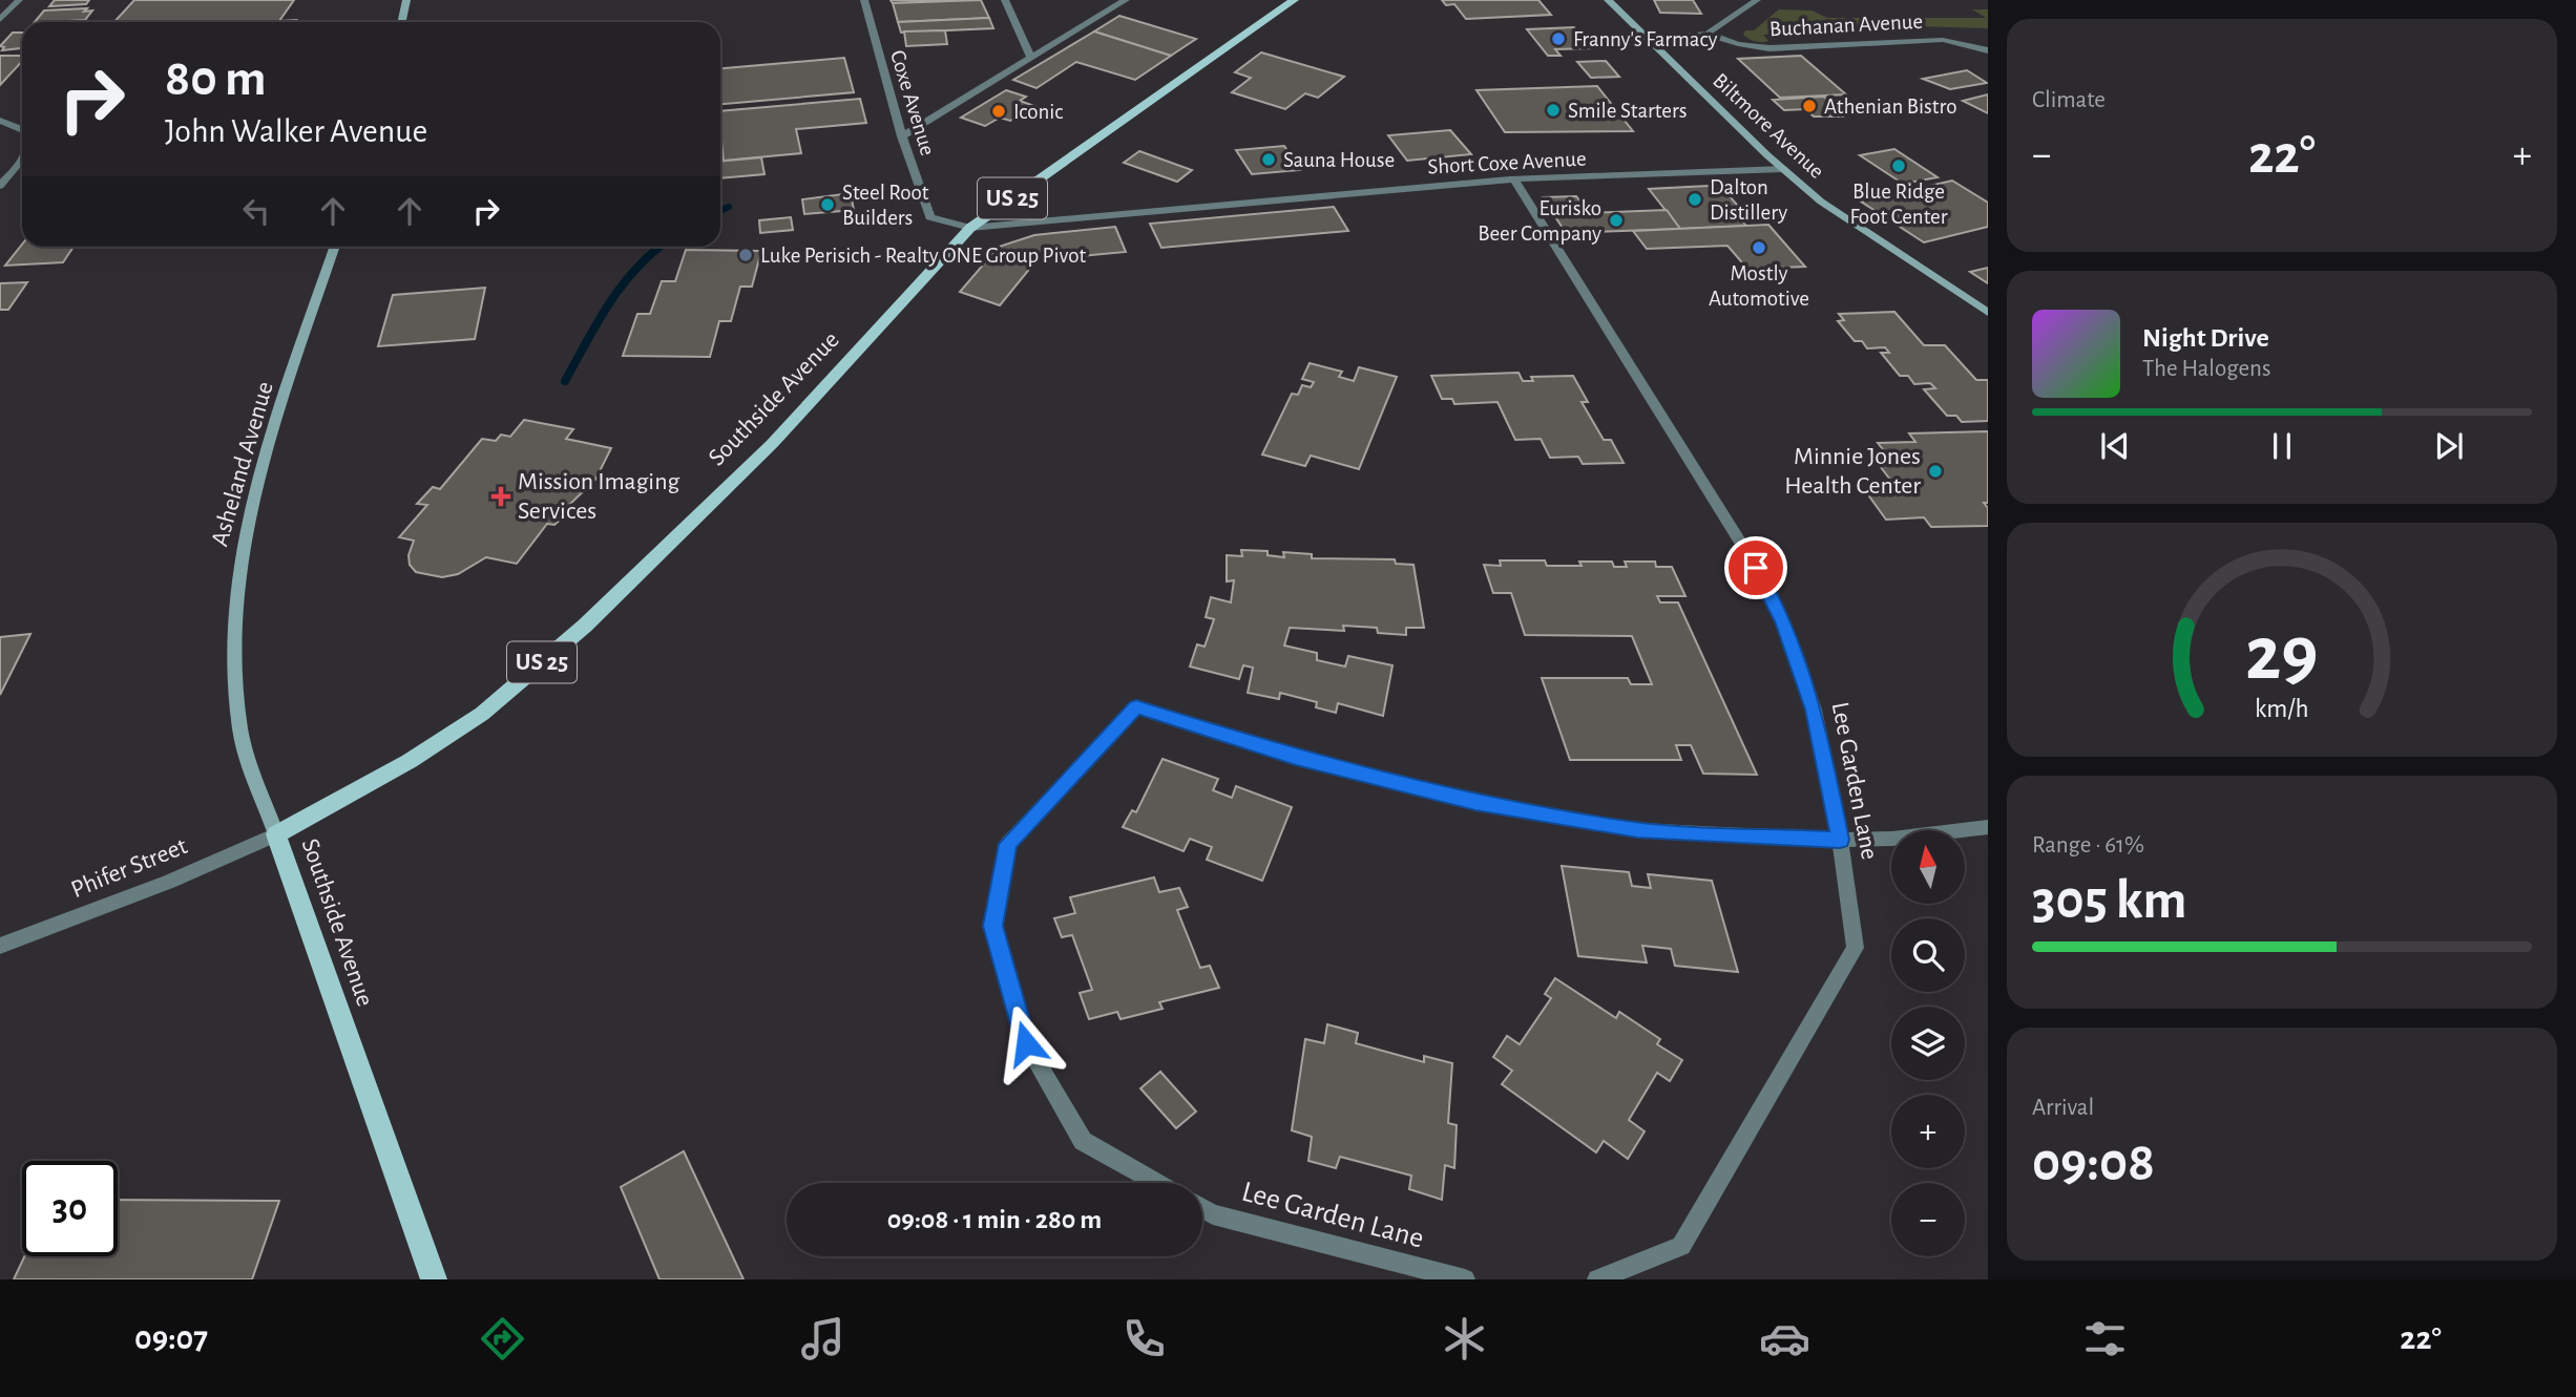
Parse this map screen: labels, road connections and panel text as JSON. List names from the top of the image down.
{
  "streets": {
    "main road": [
      "Biltmore Avenue",
      "US 25",
      "Southside Avenue",
      "Asheland Avenue"
    ],
    "street": [
      "Buchanan Avenue",
      "Coxe Avenue",
      "Short Coxe Avenue",
      "Lee Garden Lane",
      "Phifer Street"
    ]
  },
  "crossings": [
    ["Coxe Avenue", "Short Coxe Avenue"],
    ["Coxe Avenue", "Southside Avenue"],
    ["Biltmore Avenue", "Short Coxe Avenue"],
    ["Short Coxe Avenue", "Southside Avenue"],
    ["Short Coxe Avenue", "Lee Garden Lane"],
    ["Southside Avenue", "Asheland Avenue"],
    ["Southside Avenue", "Phifer Street"],
    ["Asheland Avenue", "Phifer Street"]
  ],
  "places": {
    "other": [
      "Franny's Farmacy",
      "Athenian Bistro",
      "Smile Starters",
      "Iconic",
      "Sauna House",
      "Blue Ridge Foot Center",
      "Dalton Distillery",
      "Steel Root Builders",
      "Eurisko Beer Company",
      "Mostly Automotive",
      "Luke Perisich - Realty ONE Group Pivot",
      "Minnie Jones Health Center"
    ],
    "health": ["Mission Imaging Services"]
  },
  "north": "top",
  "page": {
    "tile": [
      "Climate",
      ["Range · 61%", "305 km"],
      ["Arrival", "09:08"]
    ],
    "turn": ["80 m", "John Walker Avenue"],
    "heat": ["−", "22°", "+"],
    "song": ["Night Drive", "The Halogens"],
    "map_buttons": ["+", "−"],
    "limit": "30",
    "trip": "09:08 · 1 min · 280 m",
    "tabs": ["09:07", "22°"],
    "gauge": ["29", "km/h"]
  }
}
